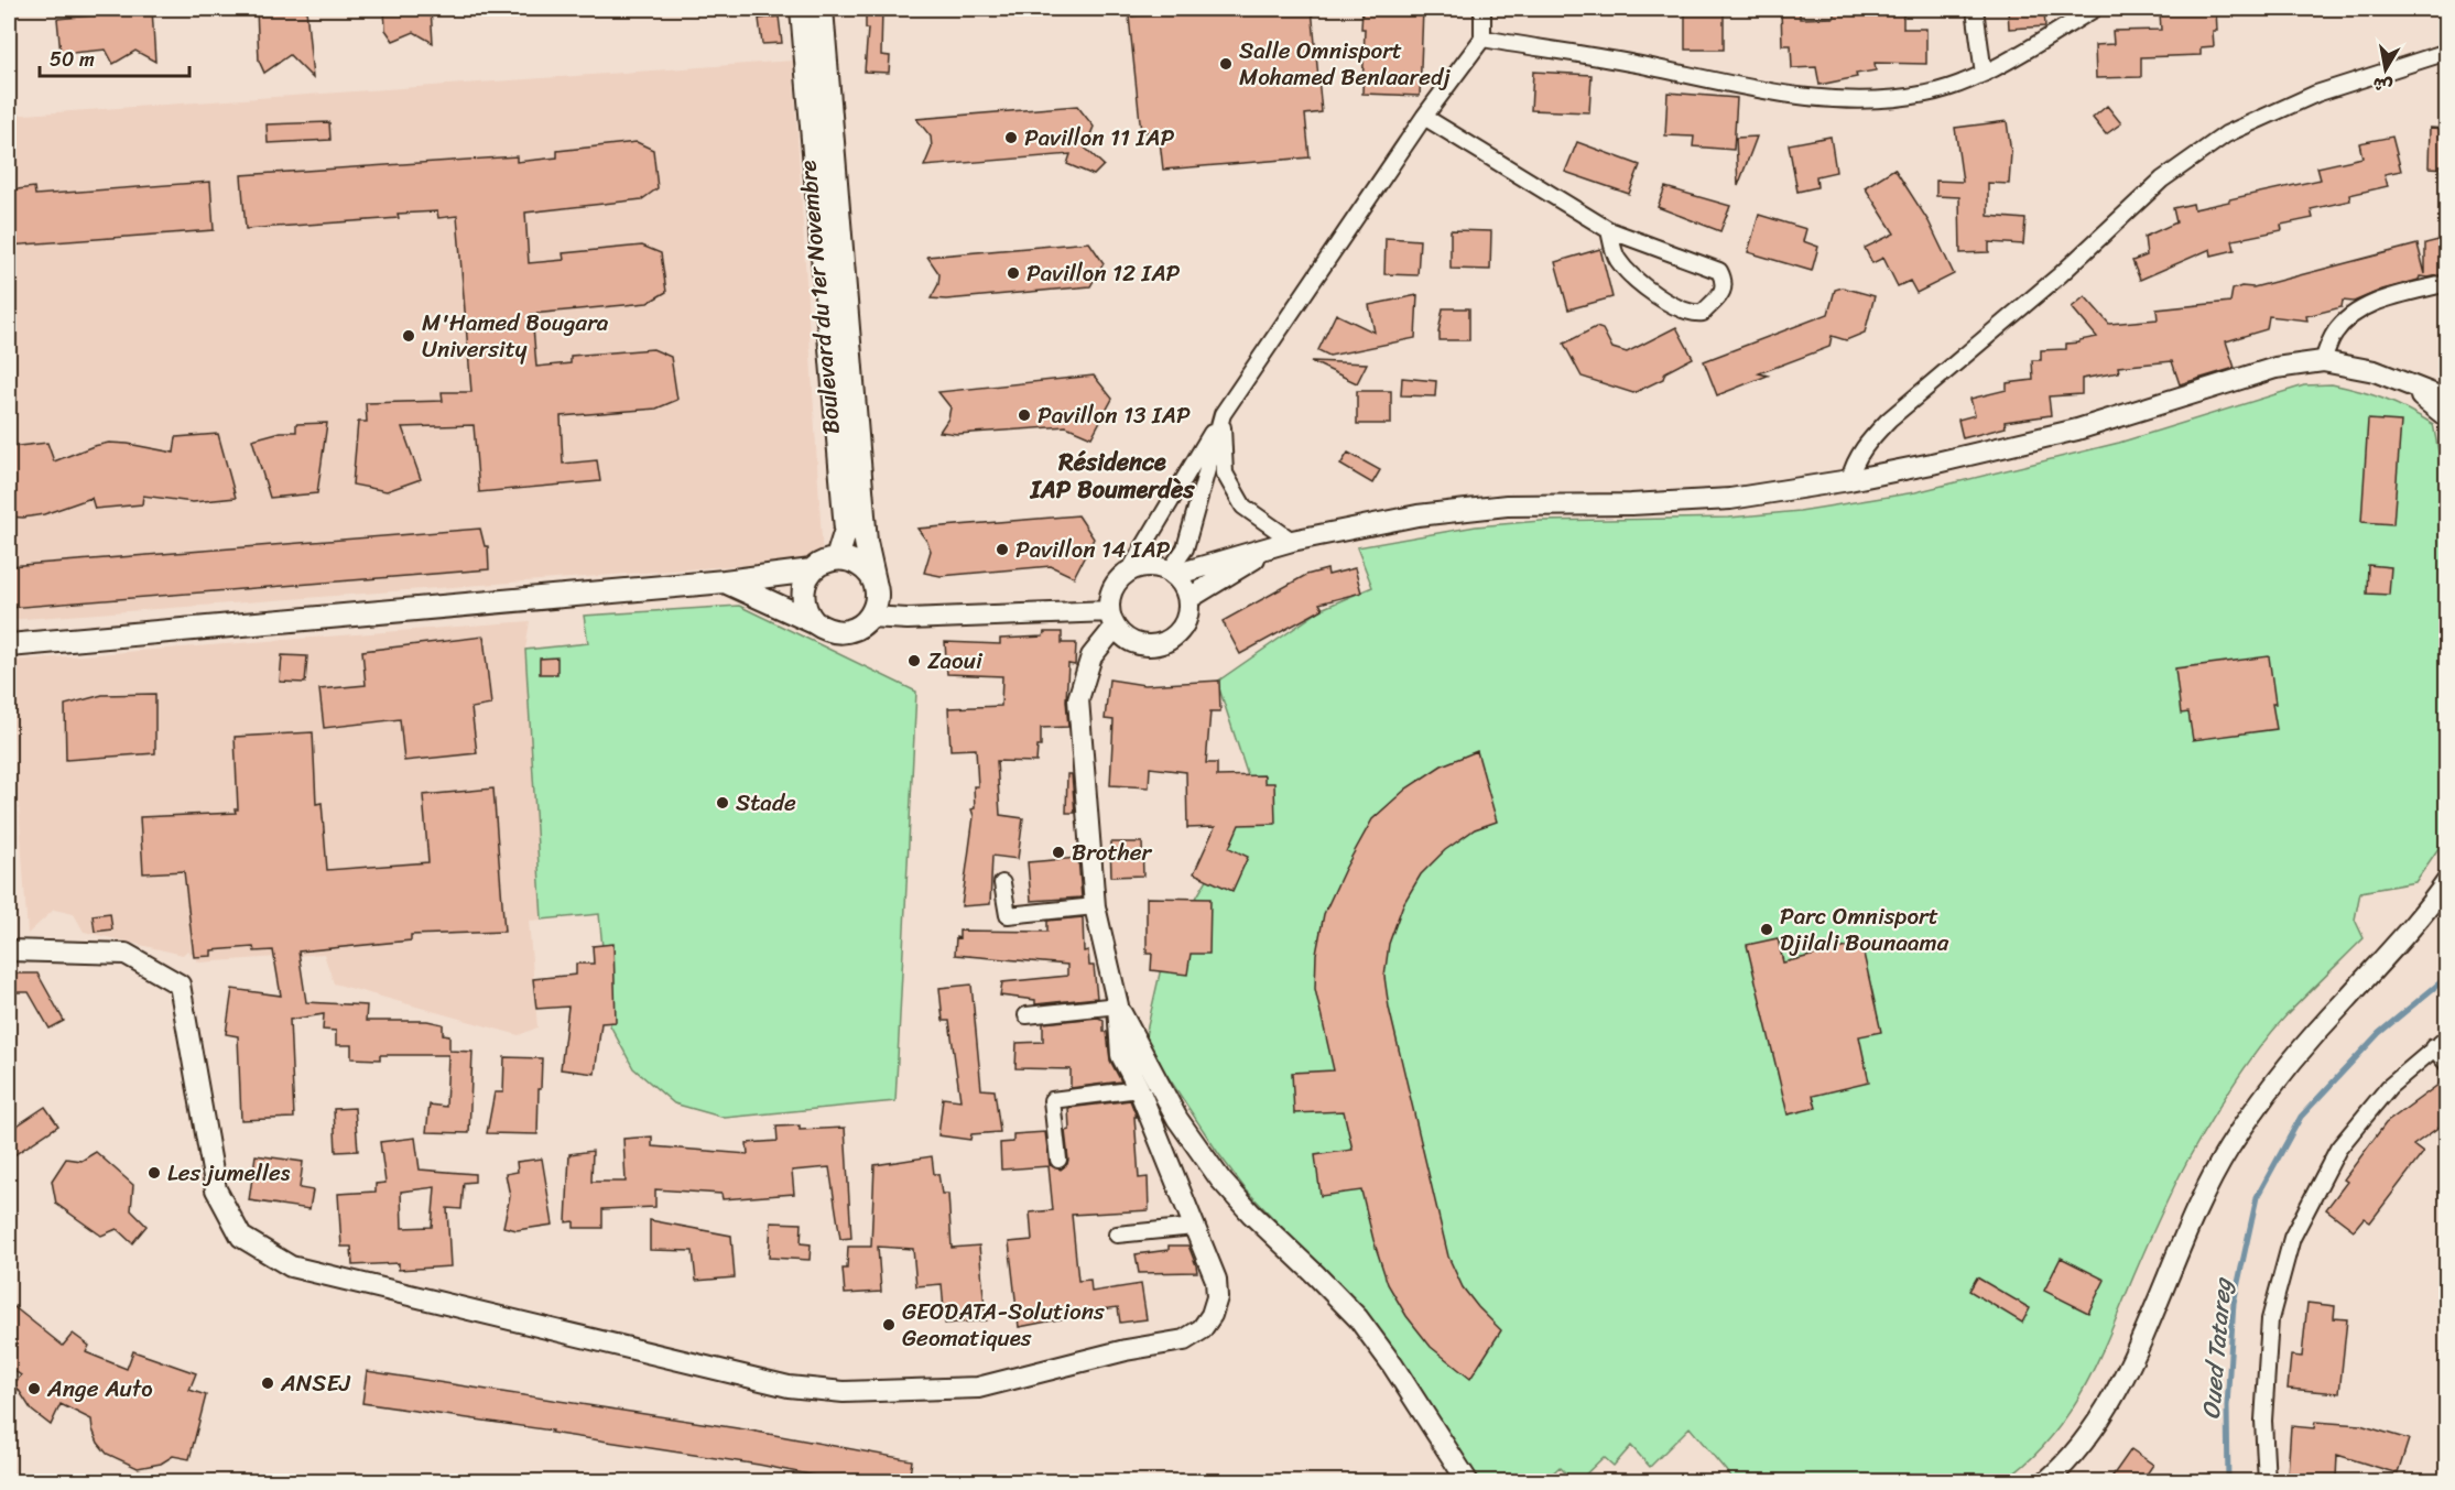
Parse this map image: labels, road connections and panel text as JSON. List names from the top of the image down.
{
  "streets": {
    "main road": ["Boulevard du 1er Novembre"]
  },
  "districts": ["Résidence IAP Boumerdès"],
  "water": ["Oued Tatareg"],
  "places": [
    "Salle Omnisport Mohamed Benlaaredj",
    "Pavillon 11 IAP",
    "Pavillon 12 IAP",
    "M'Hamed Bougara University",
    "Pavillon 13 IAP",
    "Pavillon 14 IAP",
    "Zaoui",
    "Stade",
    "Brother",
    "Parc Omnisport Djilali Bounaama",
    "Les jumelles",
    "GEODATA-Solutions Geomatiques",
    "ANSEJ",
    "Ange Auto"
  ],
  "scale_bar": "50 m",
  "north": "bottom"
}
